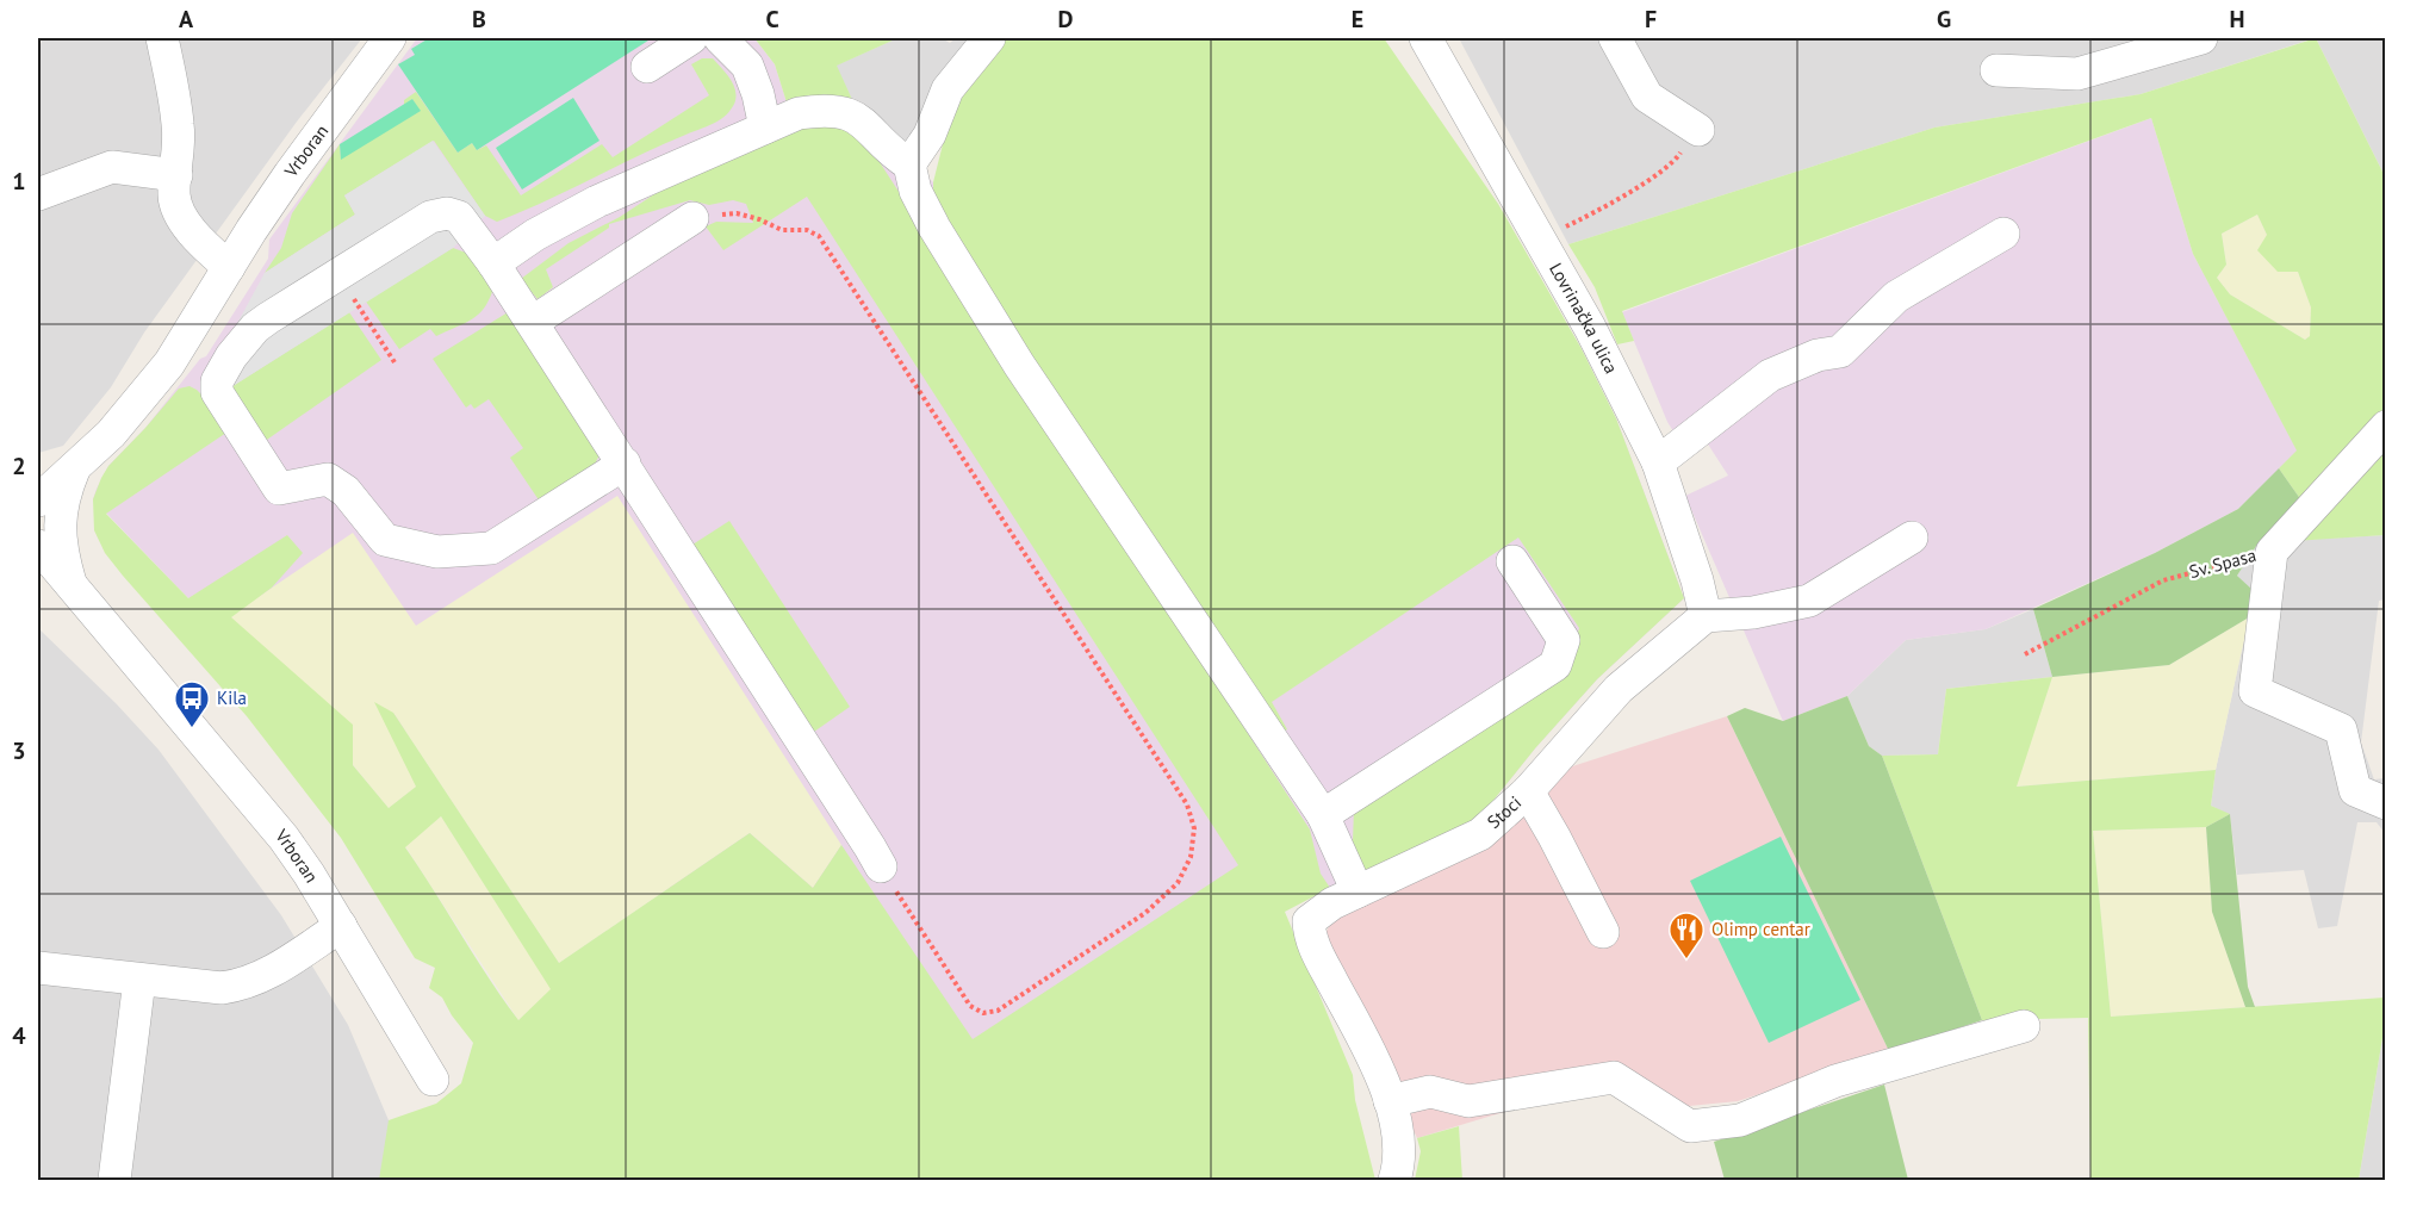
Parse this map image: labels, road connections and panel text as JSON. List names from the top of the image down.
{
  "streets": {
    "street": [
      "Vrboran",
      "Lovrinačka ulica",
      "Sv. Spasa",
      "Stoci"
    ]
  },
  "crossings": [
    ["Lovrinačka ulica", "Stoci"]
  ],
  "places": {
    "bus stop": ["Kila"],
    "restaurant": ["Olimp centar"]
  },
  "grid": {
    "columns": [
      "A",
      "B",
      "C",
      "D",
      "E",
      "F",
      "G",
      "H"
    ],
    "rows": [
      "1",
      "2",
      "3",
      "4"
    ]
  }
}
